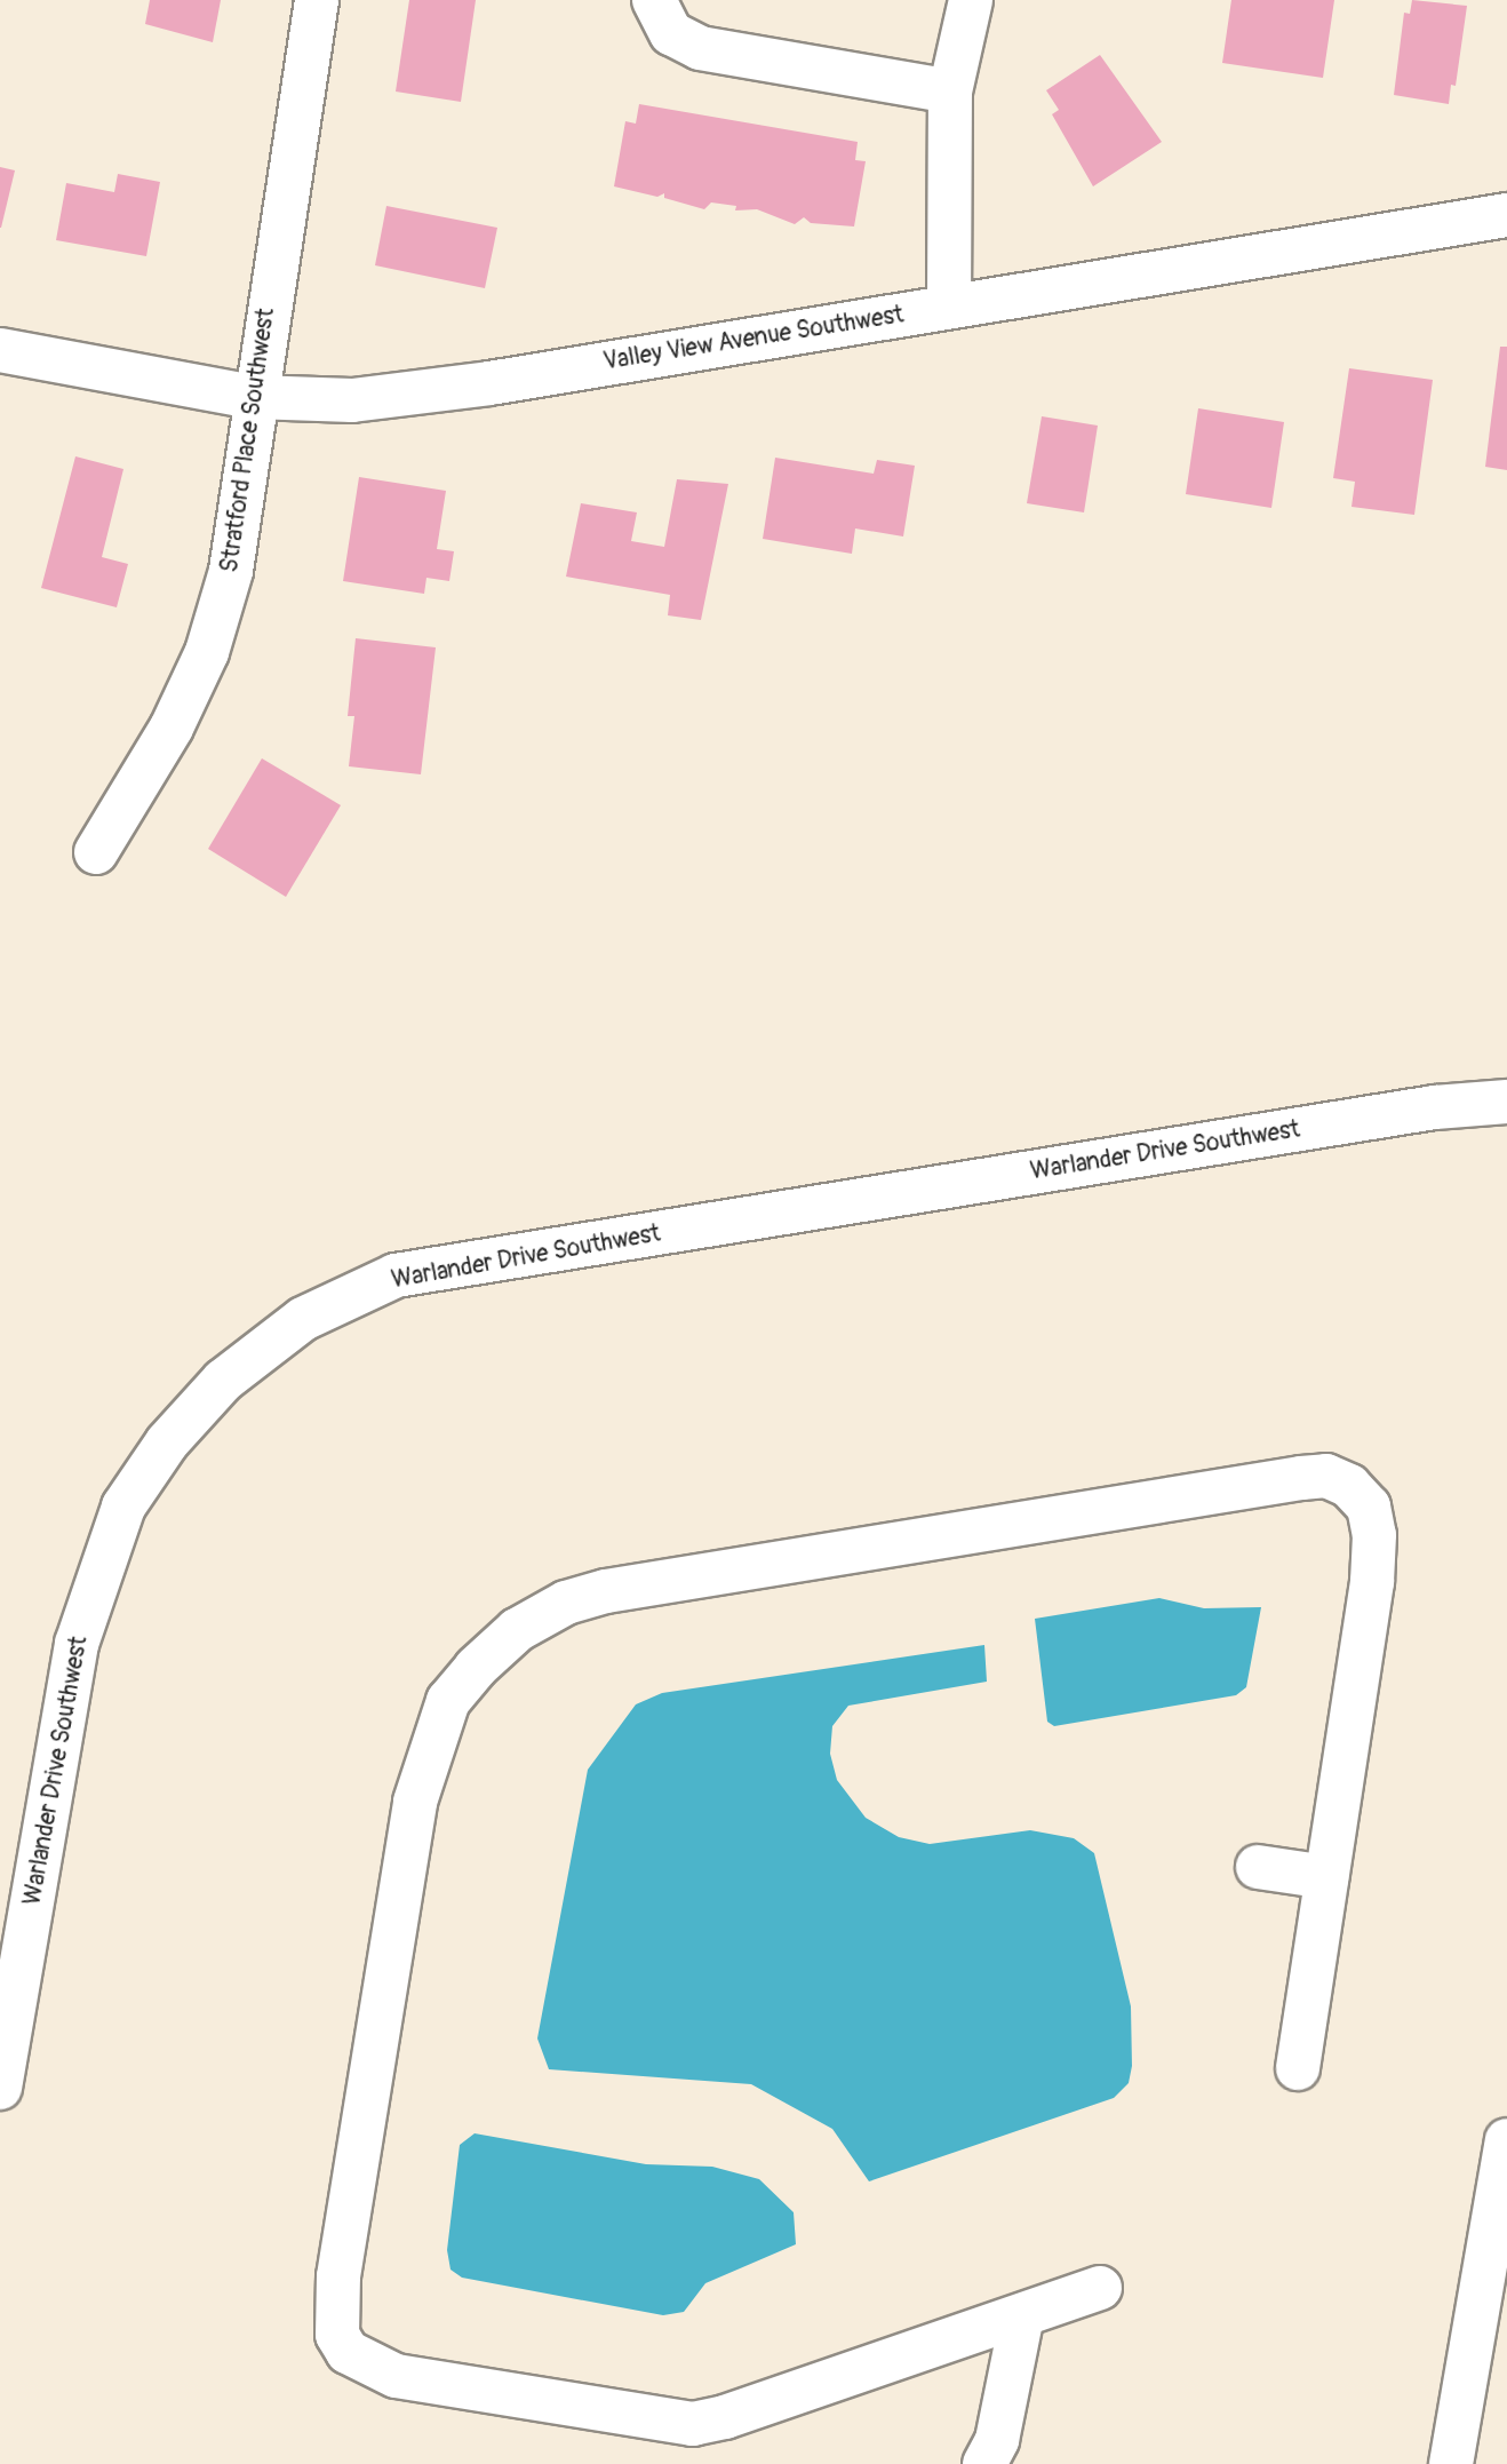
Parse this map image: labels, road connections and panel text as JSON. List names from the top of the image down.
{
  "streets": {
    "street": ["Valley View Avenue Southwest", "Stratford Place Southwest", "Warlander Drive Southwest"]
  },
  "crossings": [
    ["Valley View Avenue Southwest", "Stratford Place Southwest"]
  ]
}
